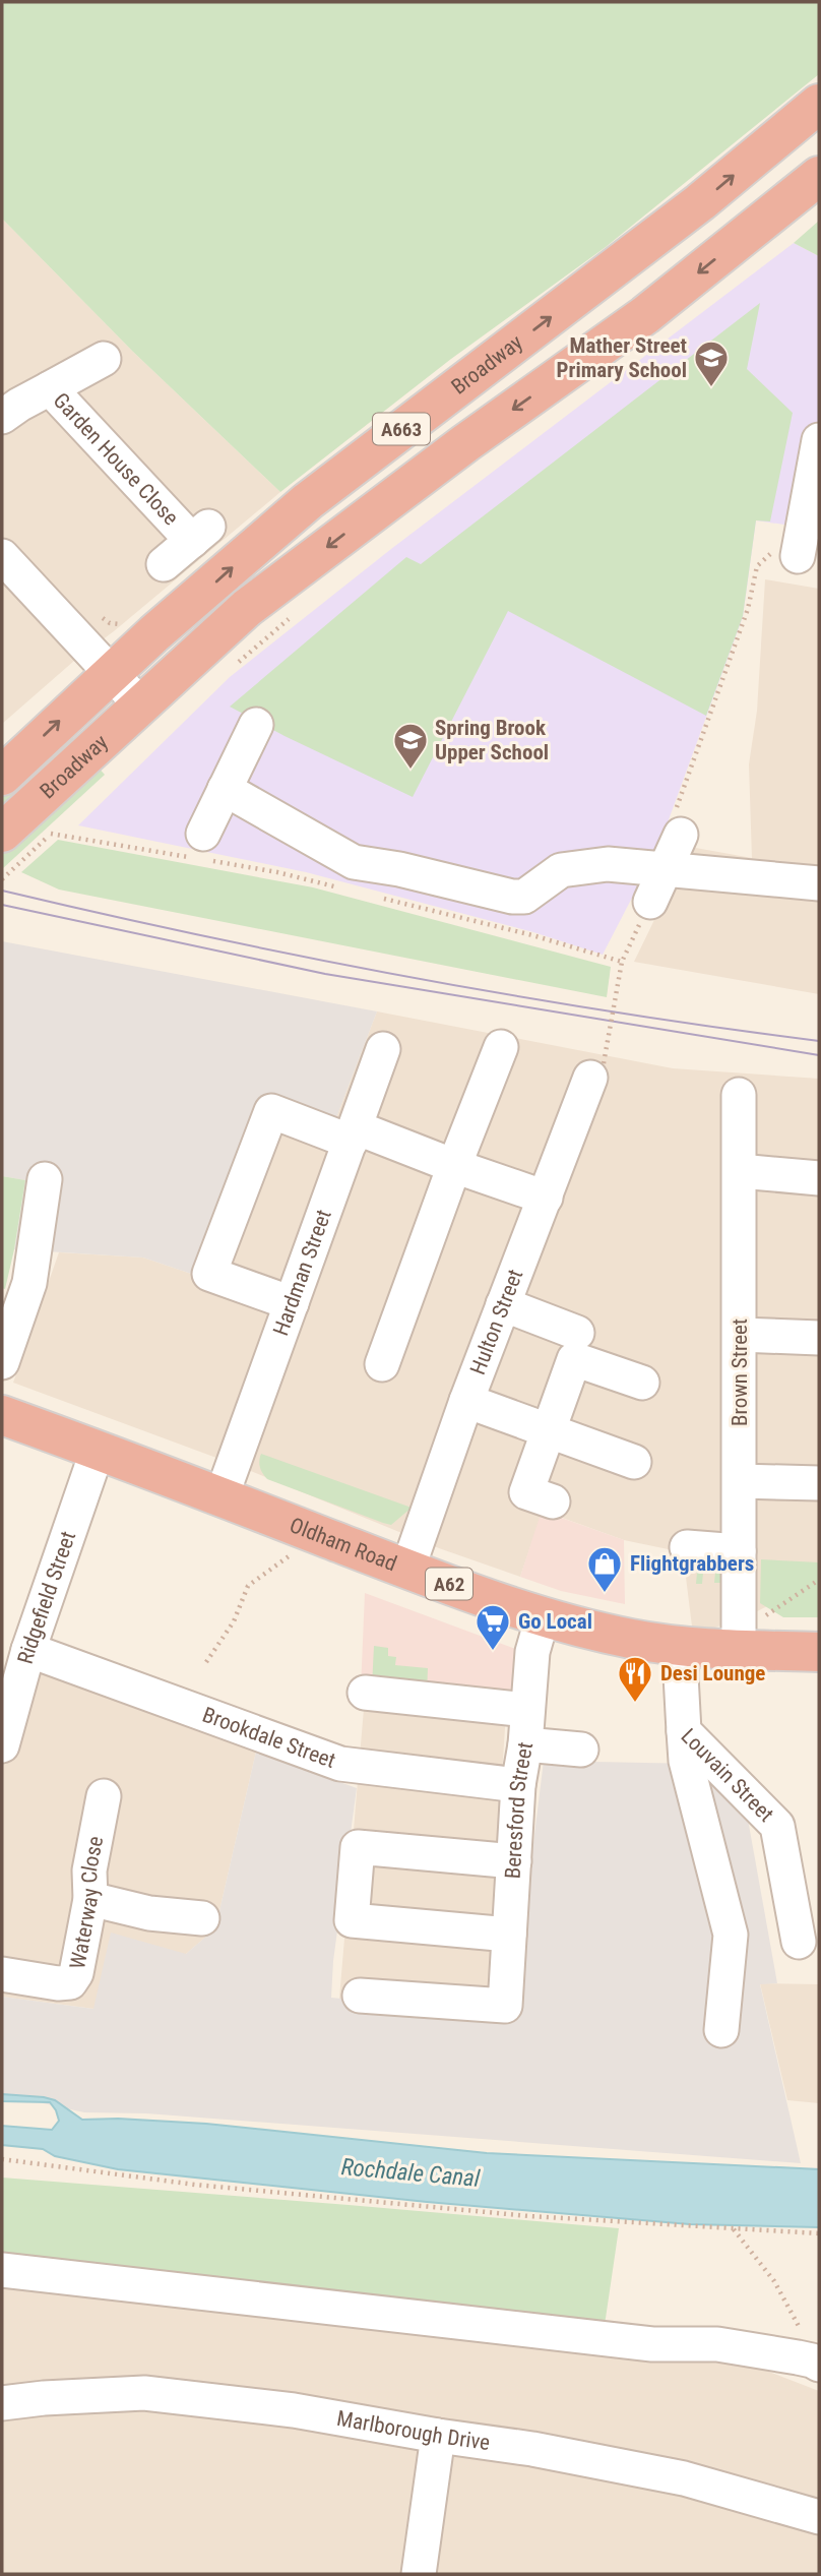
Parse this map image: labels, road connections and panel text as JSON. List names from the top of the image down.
{
  "streets": {
    "highway": [
      "Broadway",
      "A663",
      "Oldham Road",
      "A62"
    ],
    "street": [
      "Garden House Close",
      "Hardman Street",
      "Hulton Street",
      "Brown Street",
      "Ridgefield Street",
      "Brookdale Street",
      "Louvain Street",
      "Beresford Street",
      "Waterway Close",
      "Marlborough Drive"
    ]
  },
  "crossings": [
    ["Hardman Street", "Oldham Road"],
    ["Hulton Street", "Oldham Road"],
    ["Brown Street", "Oldham Road"],
    ["Oldham Road", "Ridgefield Street"],
    ["Oldham Road", "Louvain Street"],
    ["Oldham Road", "Beresford Street"],
    ["Ridgefield Street", "Brookdale Street"],
    ["Brookdale Street", "Beresford Street"]
  ],
  "water": ["Rochdale Canal"],
  "places": {
    "school or university": ["Mather Street Primary School", "Spring Brook Upper School"],
    "shop": ["Flightgrabbers"],
    "supermarket": ["Go Local"],
    "restaurant": ["Desi Lounge"]
  }
}
